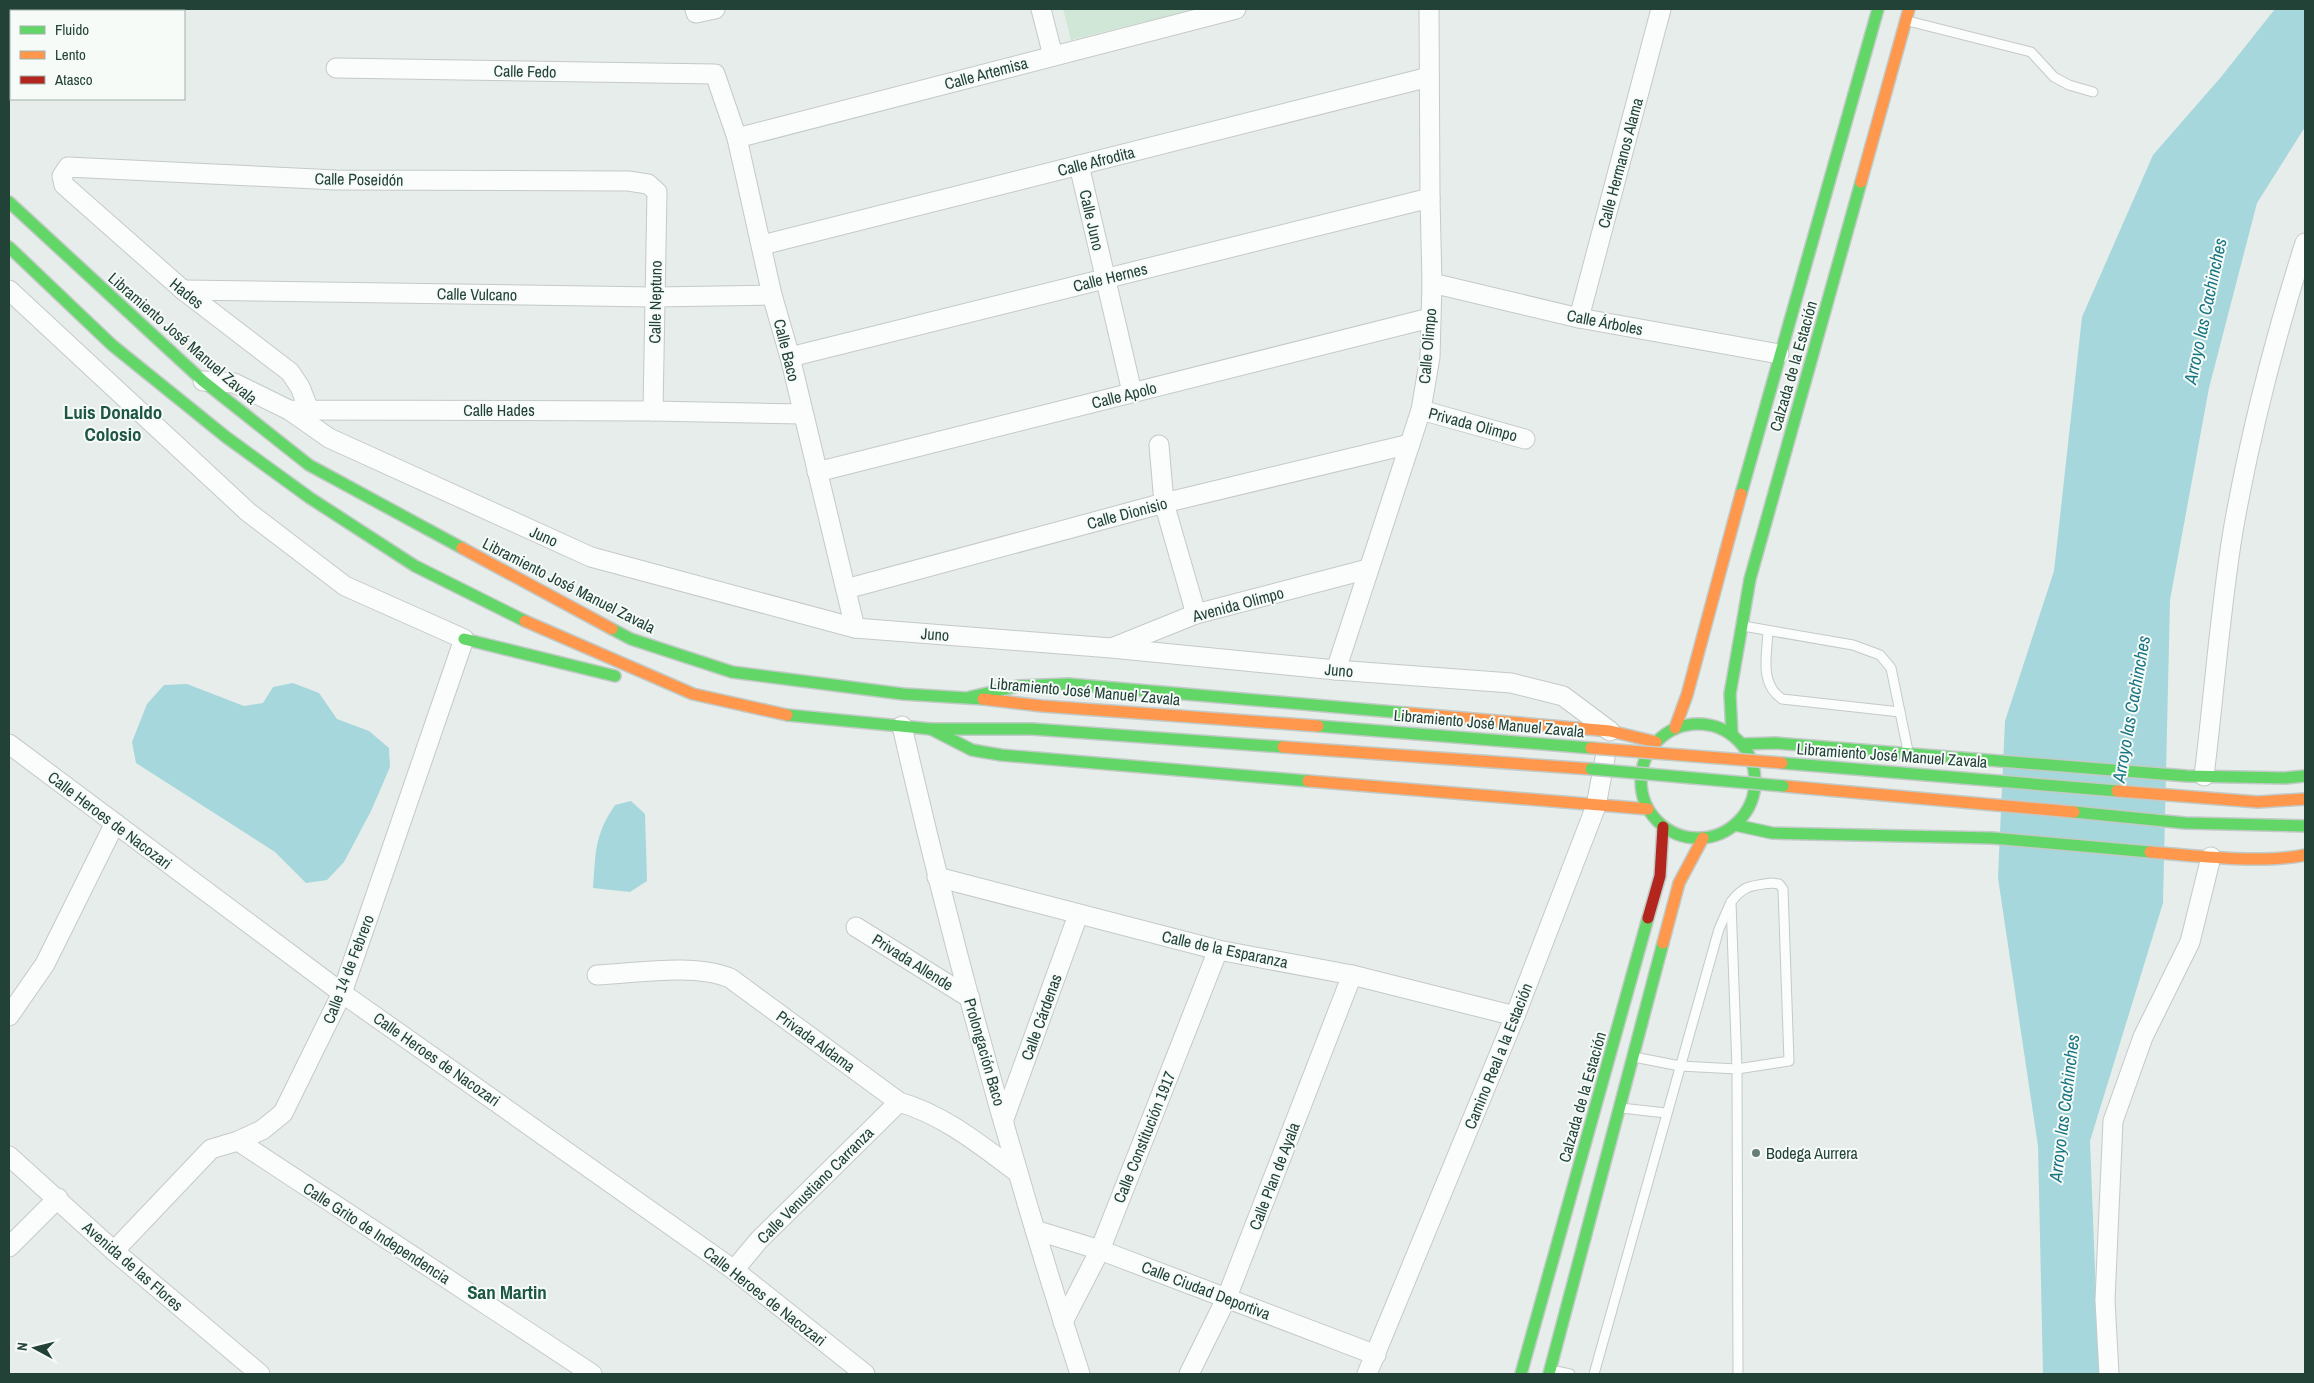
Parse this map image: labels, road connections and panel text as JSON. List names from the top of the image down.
{
  "streets": {
    "main road": ["Libramiento José Manuel Zavala", "Calzada de la Estación"],
    "street": [
      "Calle Fedo",
      "Calle Artemisa",
      "Calle Afrodita",
      "Calle Hermanos Alama",
      "Calle Poseidón",
      "Calle Juno",
      "Calle Hernes",
      "Hades",
      "Calle Vulcano",
      "Calle Neptuno",
      "Calle Árboles",
      "Calle Olimpo",
      "Calle Baco",
      "Calle Apolo",
      "Calle Hades",
      "Privada Olimpo",
      "Calle Dionisio",
      "Juno",
      "Avenida Olimpo",
      "Calle Heroes de Nacozari",
      "Calle de la Esparanza",
      "Privada Allende",
      "Calle 14 de Febrero",
      "Calle Cárdenas",
      "Privada Aldama",
      "Prolongación Baco",
      "Camino Real a la Estación",
      "Calle Constitución 1917",
      "Calle Plan de Ayala",
      "Calle Venustiano Carranza",
      "Calle Grito de Independencia",
      "Avenida de las Flores",
      "Calle Ciudad Deportiva"
    ]
  },
  "crossings": [
    ["Calle Fedo", "Calle Baco"],
    ["Calle Artemisa", "Calle Baco"],
    ["Calle Afrodita", "Calle Juno"],
    ["Calle Afrodita", "Calle Olimpo"],
    ["Calle Afrodita", "Calle Baco"],
    ["Calle Hermanos Alama", "Calle Árboles"],
    ["Calle Poseidón", "Hades"],
    ["Calle Poseidón", "Calle Neptuno"],
    ["Calle Juno", "Calle Hernes"],
    ["Calle Juno", "Calle Apolo"],
    ["Calle Hernes", "Calle Olimpo"],
    ["Calle Hernes", "Calle Baco"],
    ["Hades", "Calle Vulcano"],
    ["Hades", "Calle Hades"],
    ["Calle Vulcano", "Calle Neptuno"],
    ["Calle Vulcano", "Calle Baco"],
    ["Calle Neptuno", "Calle Hades"],
    ["Calle Árboles", "Calle Olimpo"],
    ["Calle Árboles", "Calzada de la Estación"],
    ["Libramiento José Manuel Zavala", "Calle Hades"],
    ["Calle Olimpo", "Calle Apolo"],
    ["Calle Olimpo", "Privada Olimpo"],
    ["Calle Olimpo", "Calle Dionisio"],
    ["Calle Olimpo", "Juno"],
    ["Calle Olimpo", "Avenida Olimpo"],
    ["Calle Baco", "Calle Apolo"],
    ["Calle Baco", "Calle Hades"],
    ["Calle Baco", "Calle Dionisio"],
    ["Calle Baco", "Juno"],
    ["Calle Hades", "Juno"],
    ["Juno", "Avenida Olimpo"],
    ["Juno", "Camino Real a la Estación"],
    ["Calle Heroes de Nacozari", "Calle 14 de Febrero"],
    ["Calle Heroes de Nacozari", "Calle Venustiano Carranza"],
    ["Calle de la Esparanza", "Calle Cárdenas"],
    ["Calle de la Esparanza", "Prolongación Baco"],
    ["Calle de la Esparanza", "Camino Real a la Estación"],
    ["Calle de la Esparanza", "Calle Constitución 1917"],
    ["Calle de la Esparanza", "Calle Plan de Ayala"],
    ["Privada Allende", "Prolongación Baco"],
    ["Calle 14 de Febrero", "Calle Grito de Independencia"],
    ["Calle 14 de Febrero", "Avenida de las Flores"],
    ["Calle Cárdenas", "Prolongación Baco"],
    ["Privada Aldama", "Prolongación Baco"],
    ["Privada Aldama", "Calle Venustiano Carranza"],
    ["Prolongación Baco", "Calle Constitución 1917"],
    ["Prolongación Baco", "Calle Ciudad Deportiva"],
    ["Camino Real a la Estación", "Calle Ciudad Deportiva"],
    ["Calle Constitución 1917", "Calle Ciudad Deportiva"],
    ["Calle Plan de Ayala", "Calle Ciudad Deportiva"]
  ],
  "districts": ["Luis Donaldo Colosio", "San Martin"],
  "water": ["Arroyo las Cachinches"],
  "places": ["Bodega Aurrera"],
  "legend": ["Fluido", "Lento", "Atasco"],
  "north": "left"
}
